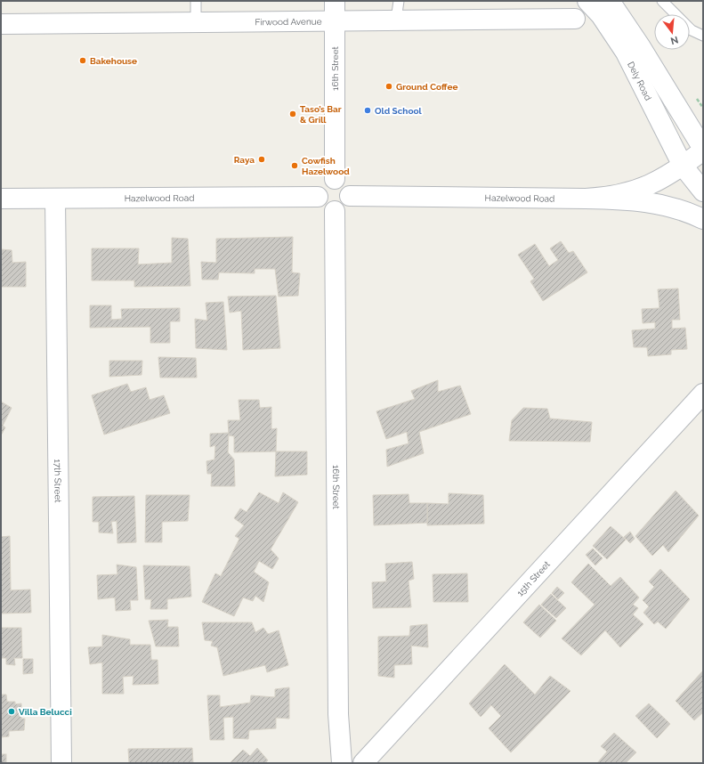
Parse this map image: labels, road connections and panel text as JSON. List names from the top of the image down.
{
  "streets": {
    "street": [
      "Firwood Avenue",
      "16th Street",
      "Dely Road",
      "Hazelwood Road",
      "17th Street",
      "15th Street"
    ]
  },
  "crossings": [
    ["Firwood Avenue", "16th Street"],
    ["16th Street", "Hazelwood Road"],
    ["Dely Road", "Hazelwood Road"],
    ["Hazelwood Road", "17th Street"]
  ],
  "places": [
    "Bakehouse",
    "Ground Coffee",
    "Old School",
    "Taso’s Bar & Grill",
    "Raya",
    "Cowfish Hazelwood",
    "Villa Belucci"
  ],
  "north": "bottom"
}
